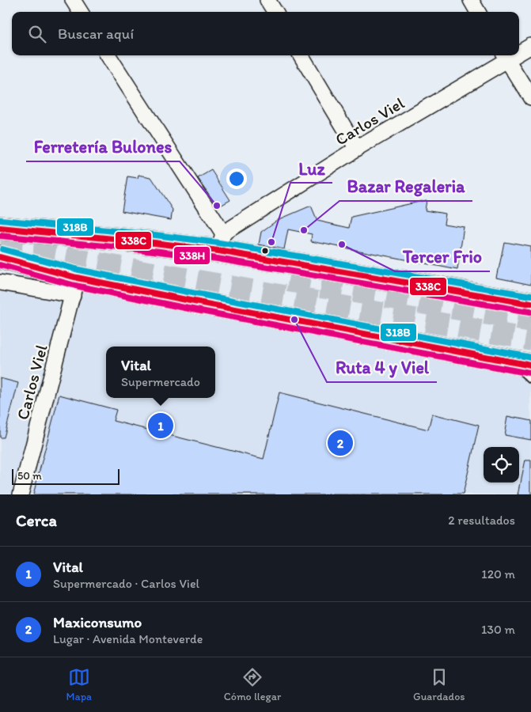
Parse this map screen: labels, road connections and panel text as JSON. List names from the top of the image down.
{
  "streets": {
    "street": ["Carlos Viel"]
  },
  "places": [
    "Ferretería Bulones",
    "Bazar Regaleria",
    "Luz",
    "Tercer Frio",
    "Ruta 4 y Viel"
  ],
  "lines": ["transit line 318B", "transit line 338C", "transit line 338H"],
  "scale_bar": "50 m",
  "page": {
    "search": "Buscar aquí",
    "popup": ["Vital", "Supermercado"],
    "pins": ["1", "2"],
    "scale": "50 m",
    "heading": ["Cerca", "2 resultados"],
    "list": [
      {
        "mark": "1",
        "name": "Vital",
        "note": "Supermercado · Carlos Viel",
        "value": "120 m"
      },
      {
        "mark": "2",
        "name": "Maxiconsumo",
        "note": "Lugar · Avenida Monteverde",
        "value": "130 m"
      }
    ],
    "nav": ["Mapa", "Cómo llegar", "Guardados"]
  }
}
